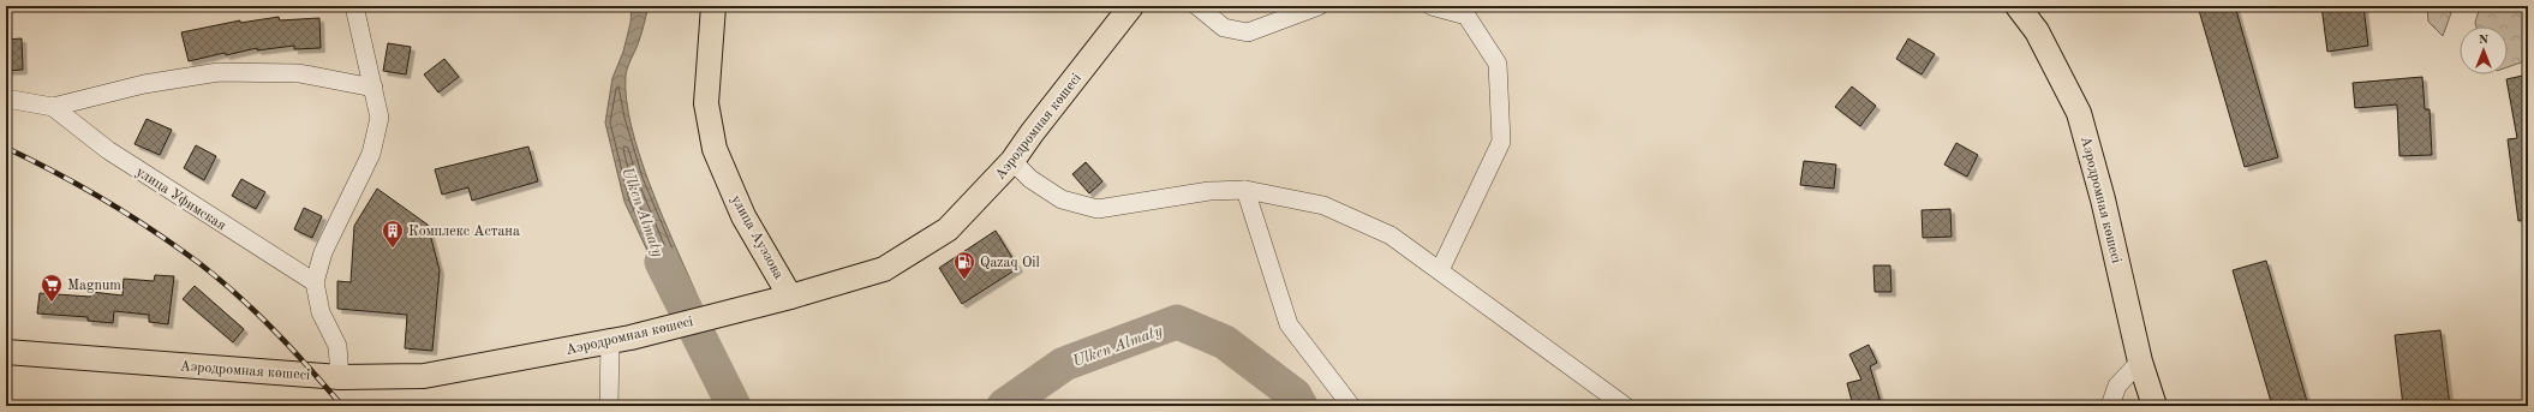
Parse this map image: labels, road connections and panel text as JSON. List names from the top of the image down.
{
  "streets": {
    "main road": ["Аэродромная көшесі", "улица Ауэзова"],
    "street": ["улица Уфимская"]
  },
  "crossings": [
    ["Аэродромная көшесі", "улица Ауэзова"]
  ],
  "water": ["Ulken Almaty"],
  "places": {
    "building": ["Комплекс Астана"],
    "fuel station": ["Qazaq Oil"],
    "supermarket": ["Magnum"]
  },
  "north": "top"
}
